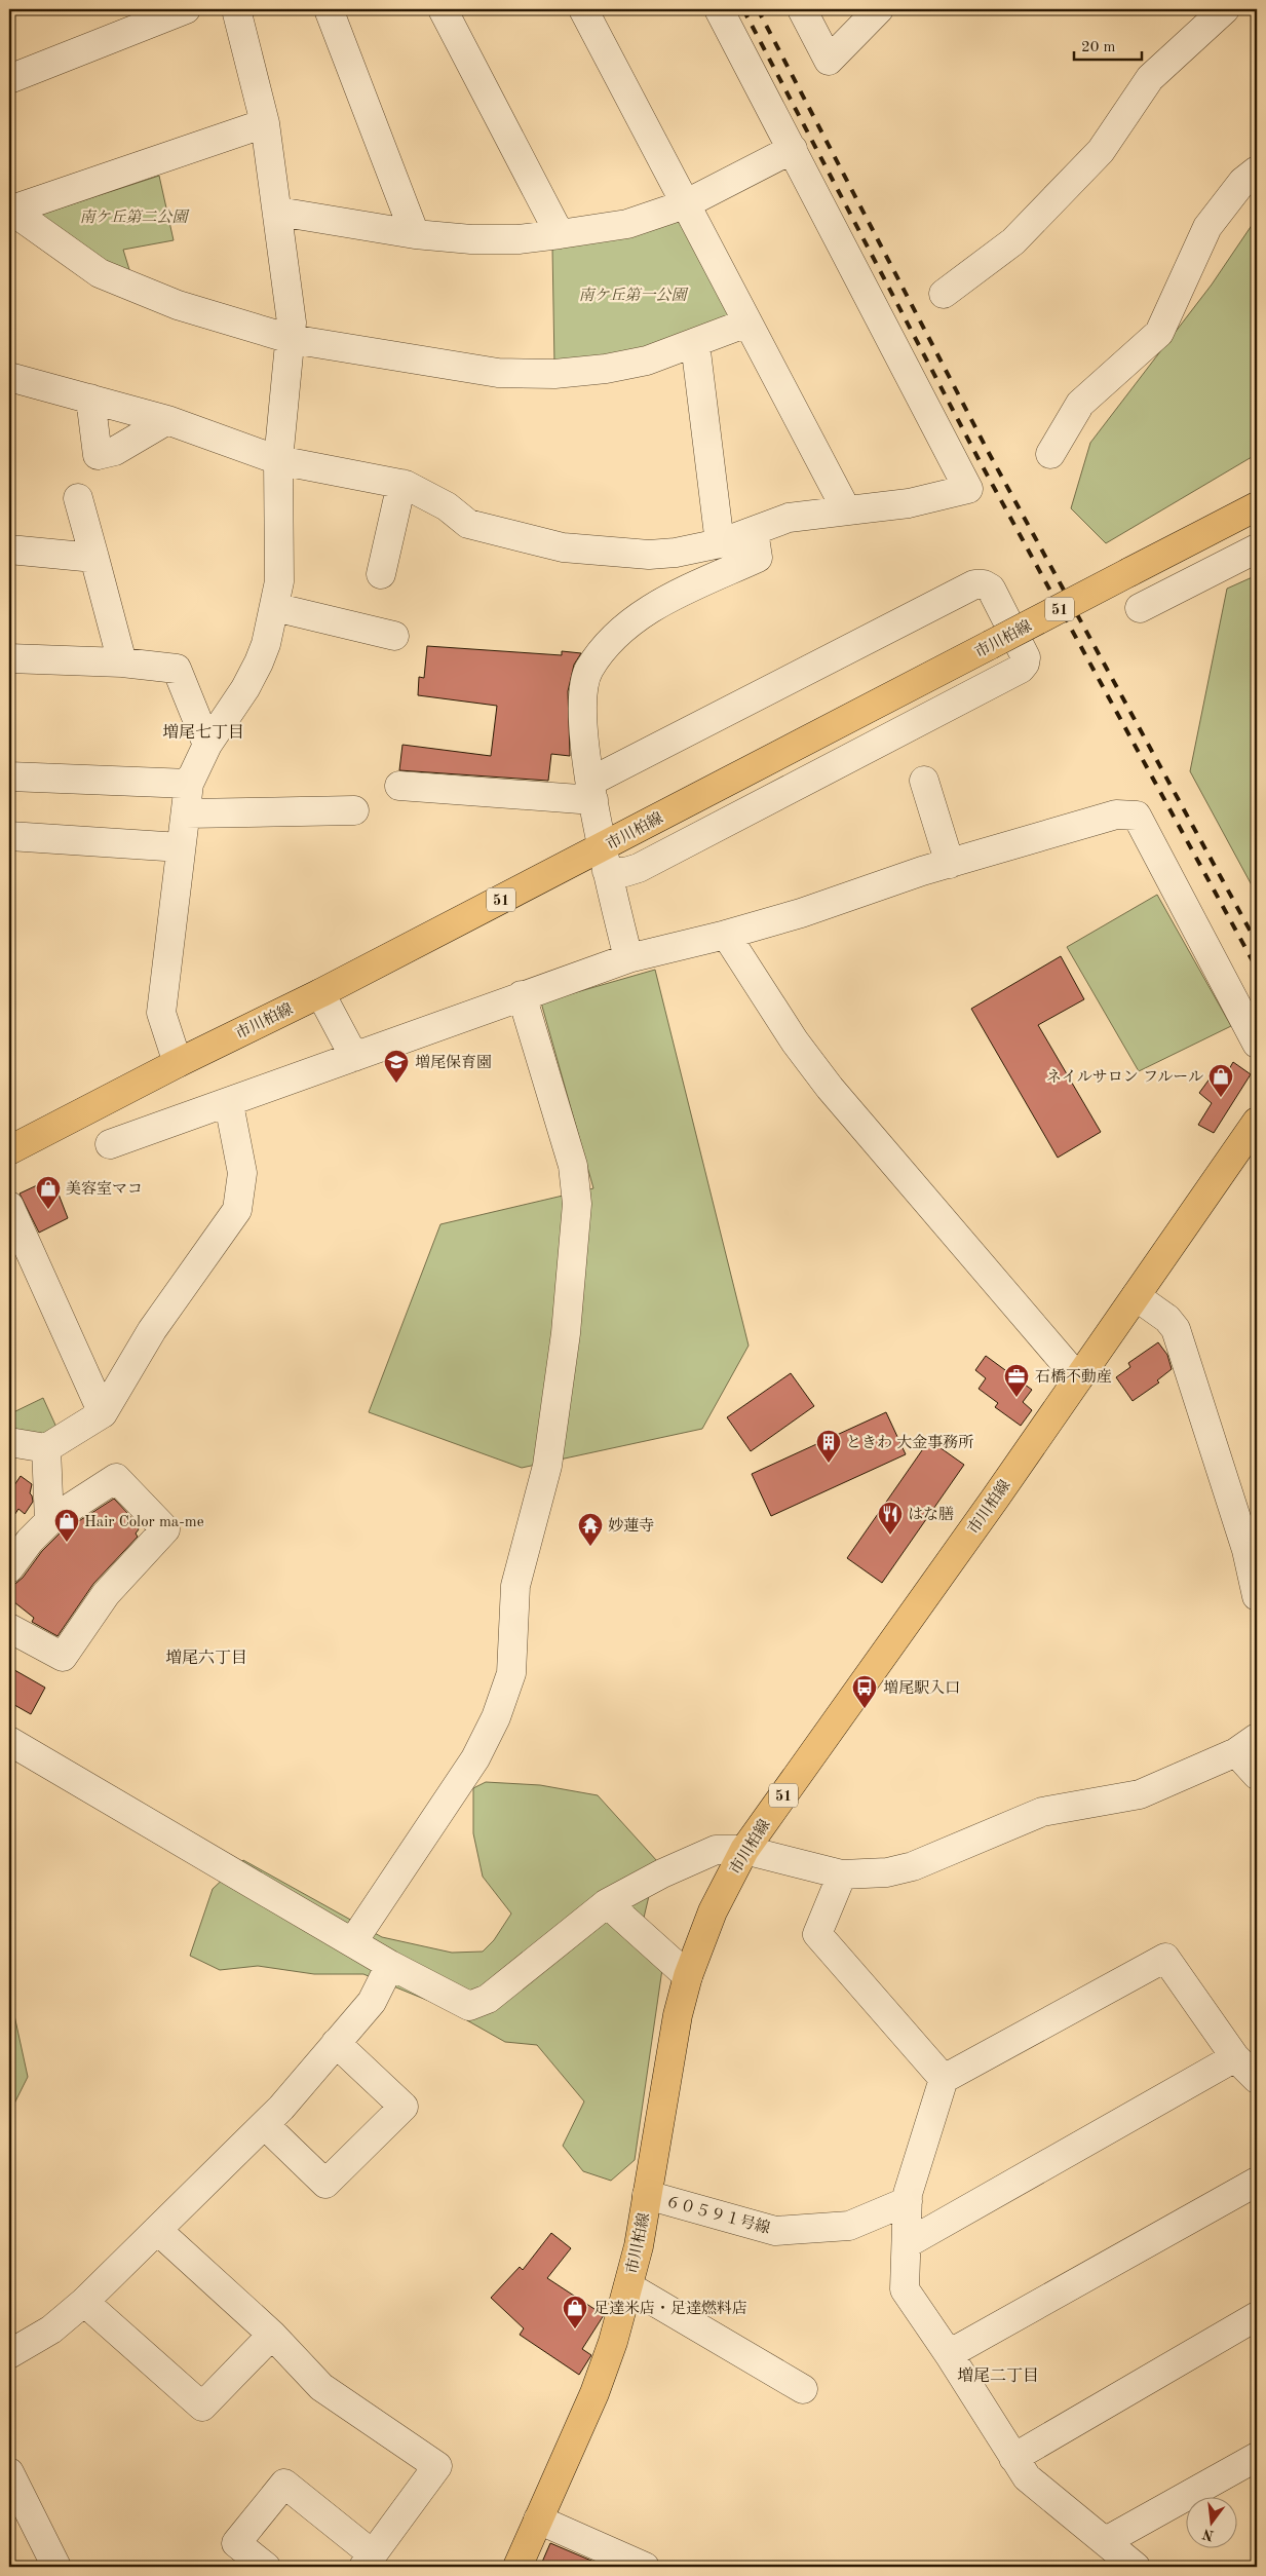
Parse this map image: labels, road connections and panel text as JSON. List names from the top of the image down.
{
  "streets": {
    "main road": ["51", "市川柏線"],
    "street": ["６０５９１号線"]
  },
  "crossings": [
    ["市川柏線", "６０５９１号線"]
  ],
  "districts": ["増尾七丁目", "増尾六丁目", "増尾二丁目"],
  "parks": ["南ケ丘第二公園", "南ケ丘第一公園"],
  "places": {
    "school or university": ["増尾保育園"],
    "shop": [
      "ネイルサロン フルール",
      "美容室マコ",
      "Hair Color ma-me",
      "足達米店・足達燃料店"
    ],
    "office": ["石橋不動産"],
    "building": ["ときわ 大金事務所"],
    "restaurant": ["はな膳"],
    "temple": ["妙蓮寺"],
    "bus stop": ["増尾駅入口"]
  },
  "scale_bar": "20 m",
  "north": "bottom"
}
